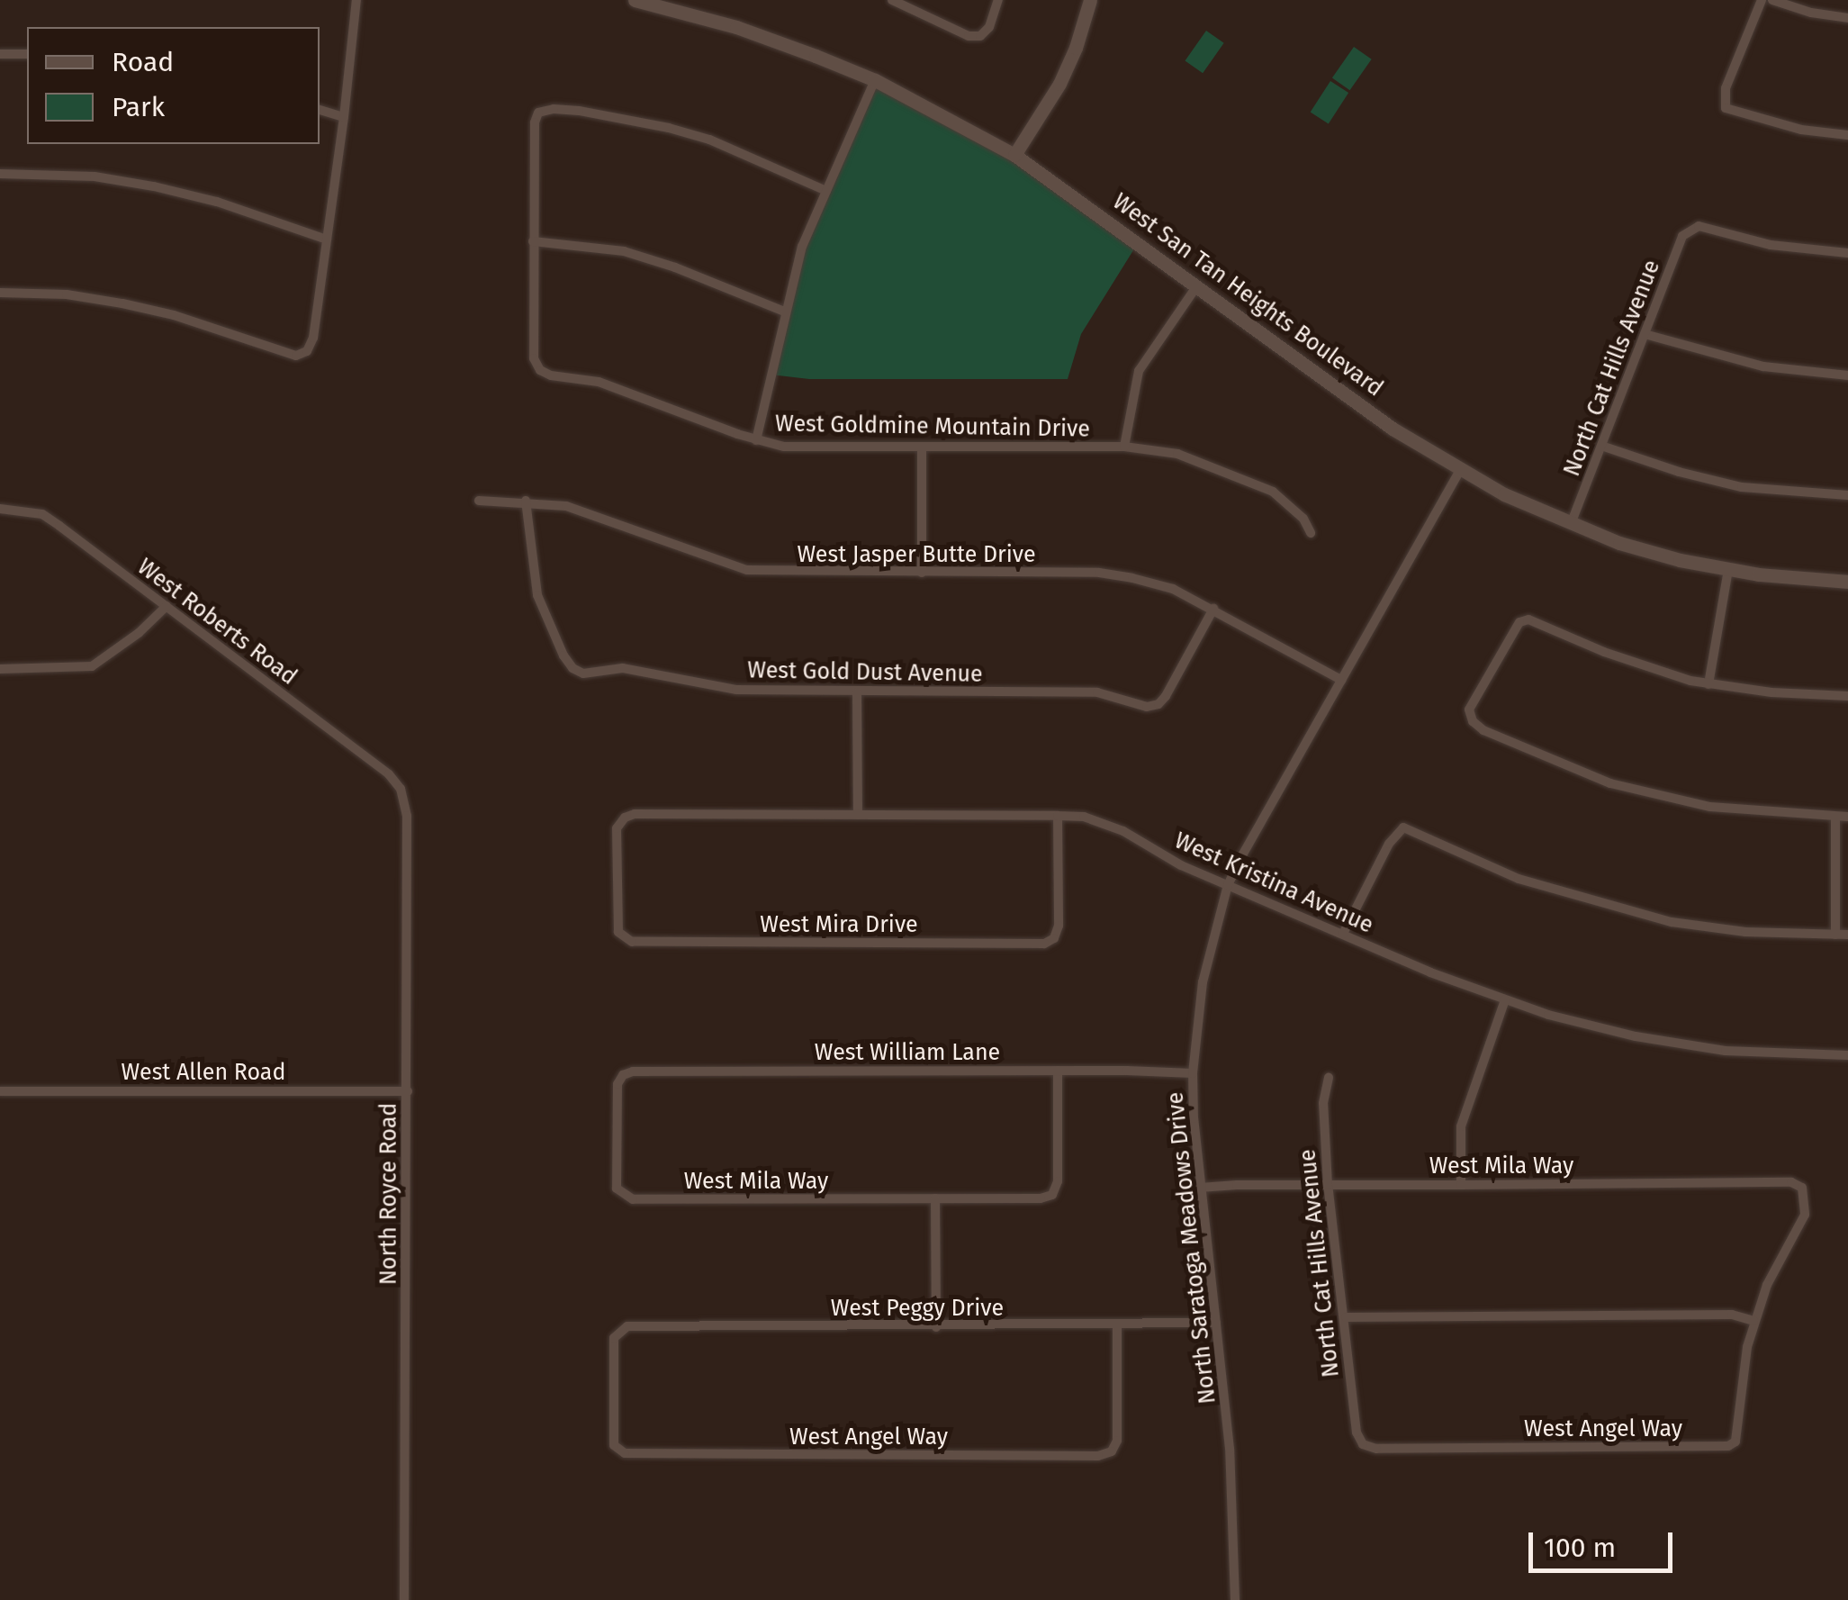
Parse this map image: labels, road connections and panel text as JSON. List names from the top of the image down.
{
  "streets": {
    "street": [
      "West San Tan Heights Boulevard",
      "North Cat Hills Avenue",
      "West Goldmine Mountain Drive",
      "West Jasper Butte Drive",
      "West Roberts Road",
      "West Gold Dust Avenue",
      "West Kristina Avenue",
      "West Mira Drive",
      "West William Lane",
      "West Allen Road",
      "West Mila Way",
      "North Royce Road",
      "North Saratoga Meadows Drive",
      "West Peggy Drive",
      "West Angel Way"
    ]
  },
  "crossings": [
    ["West San Tan Heights Boulevard", "North Cat Hills Avenue"],
    ["West San Tan Heights Boulevard", "North Saratoga Meadows Drive"],
    ["North Cat Hills Avenue", "West Mila Way"],
    ["North Cat Hills Avenue", "West Angel Way"],
    ["West Jasper Butte Drive", "West Gold Dust Avenue"],
    ["West Jasper Butte Drive", "North Saratoga Meadows Drive"],
    ["West Roberts Road", "North Royce Road"],
    ["West Kristina Avenue", "West Mira Drive"],
    ["West Kristina Avenue", "North Saratoga Meadows Drive"],
    ["West William Lane", "West Mila Way"],
    ["West William Lane", "North Saratoga Meadows Drive"],
    ["West Allen Road", "North Royce Road"],
    ["West Mila Way", "North Saratoga Meadows Drive"],
    ["West Mila Way", "West Angel Way"],
    ["North Saratoga Meadows Drive", "West Peggy Drive"],
    ["West Peggy Drive", "West Angel Way"]
  ],
  "legend": ["Road", "Park"],
  "scale_bar": "100 m"
}
